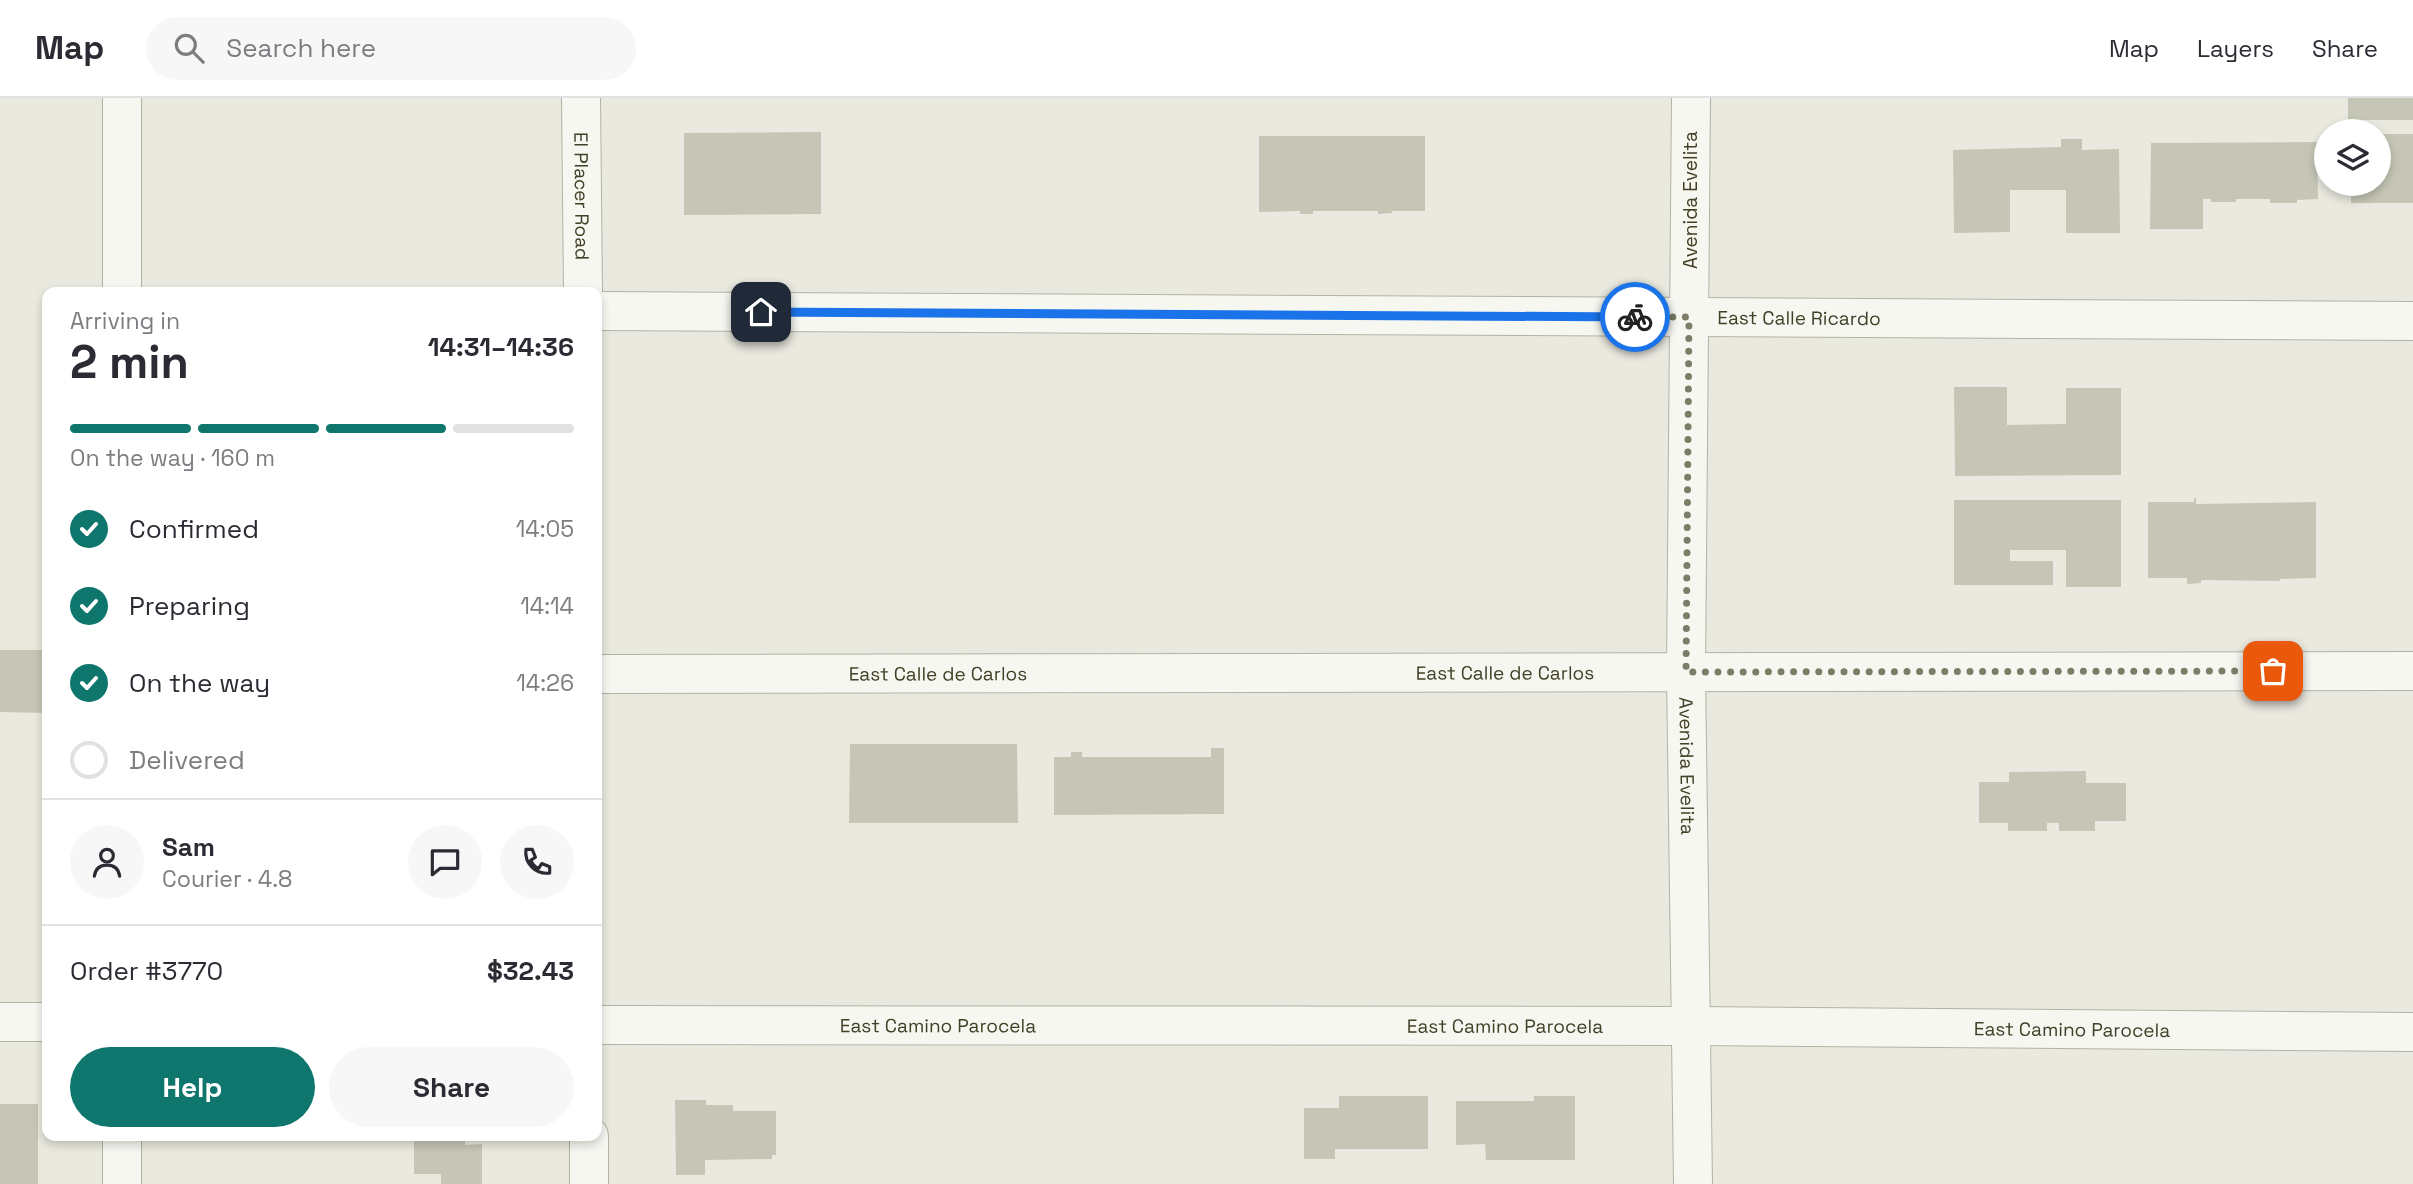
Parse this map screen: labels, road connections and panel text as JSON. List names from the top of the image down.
{
  "streets": {
    "street": [
      "El Placer Road",
      "Avenida Evelita",
      "East Calle Ricardo",
      "East Calle de Carlos",
      "East Camino Parocela"
    ]
  },
  "crossings": [
    ["Avenida Evelita", "East Calle Ricardo"],
    ["Avenida Evelita", "East Calle de Carlos"],
    ["Avenida Evelita", "East Camino Parocela"]
  ],
  "page": {
    "header": "Map",
    "search": "Search here",
    "nav": ["Map", "Layers", "Share"],
    "heading": ["2 min", "Arriving in", "14:31–14:36"],
    "panel": [
      "Sam",
      "Courier · 4.8",
      "Order #3770",
      "$32.43"
    ],
    "bar": "On the way · 160 m",
    "list": [
      ["Confirmed", "14:05"],
      ["Preparing", "14:14"],
      ["On the way", "14:26"],
      "Delivered"
    ],
    "buttons": ["Help", "Share"]
  }
}
